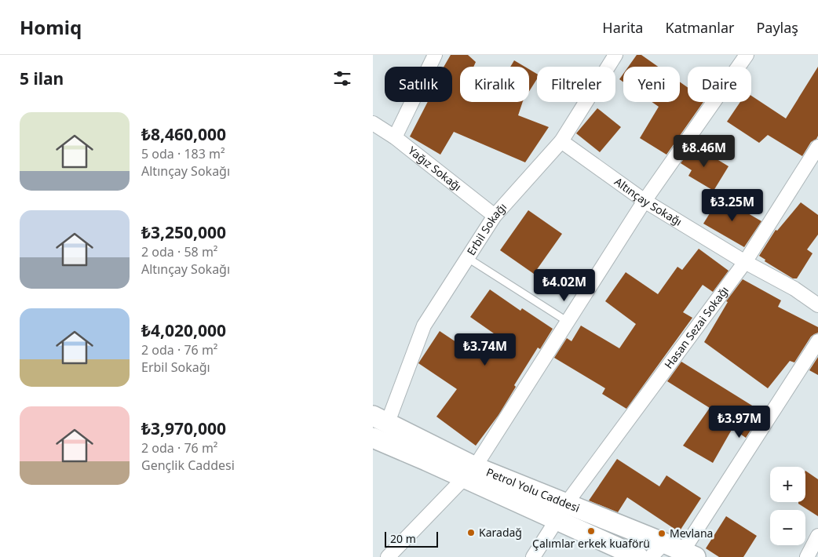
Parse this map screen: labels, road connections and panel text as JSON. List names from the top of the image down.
{
  "streets": {
    "main road": ["Petrol Yolu Caddesi"],
    "street": [
      "Yağız Sokağı",
      "Altınçay Sokağı",
      "Erbil Sokağı",
      "Hasan Sezai Sokağı"
    ]
  },
  "crossings": [
    ["Yağız Sokağı", "Erbil Sokağı"],
    ["Altınçay Sokağı", "Erbil Sokağı"],
    ["Altınçay Sokağı", "Hasan Sezai Sokağı"],
    ["Erbil Sokağı", "Petrol Yolu Caddesi"],
    ["Hasan Sezai Sokağı", "Petrol Yolu Caddesi"]
  ],
  "places": ["Çalımlar erkek kuaförü", "Karadağ", "Mevlana"],
  "scale_bar": "20 m",
  "page": {
    "header": "Homiq",
    "nav": ["Harita", "Katmanlar", "Paylaş"],
    "heading": "5 ilan",
    "chip": [
      "Satılık",
      "Kiralık",
      "Filtreler",
      "Yeni",
      "Daire"
    ],
    "list": [
      {
        "name": "₺8,460,000",
        "note": "5 oda · 183 m² · Altınçay Sokağı"
      },
      {
        "name": "₺3,250,000",
        "note": "2 oda · 58 m² · Altınçay Sokağı"
      },
      {
        "name": "₺4,020,000",
        "note": "2 oda · 76 m² · Erbil Sokağı"
      },
      {
        "name": "₺3,970,000",
        "note": "2 oda · 76 m² · Gençlik Caddesi"
      }
    ],
    "price": [
      "₺8.46M",
      "₺3.25M",
      "₺4.02M",
      "₺3.74M",
      "₺3.97M"
    ],
    "map_buttons": ["+", "−"],
    "scale": "20 m"
  }
}
